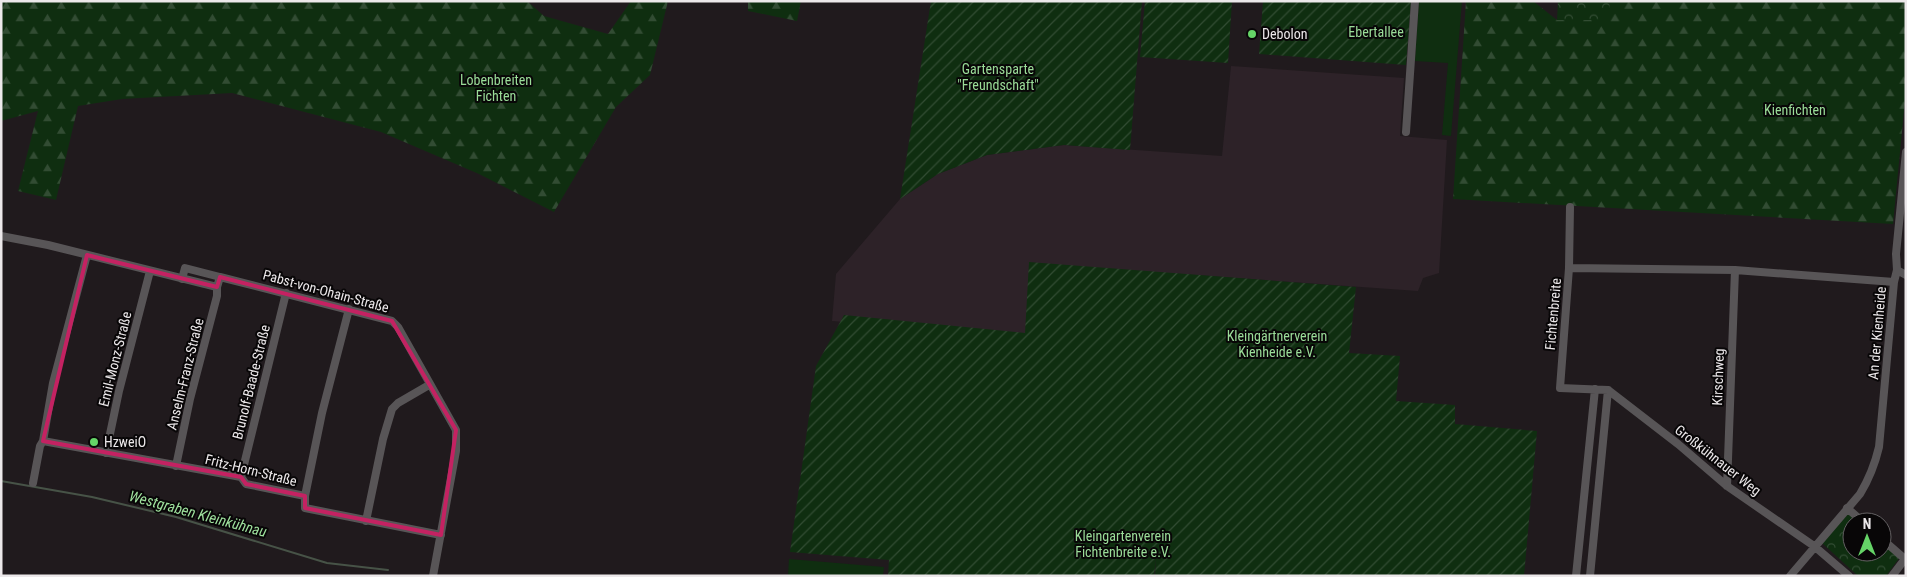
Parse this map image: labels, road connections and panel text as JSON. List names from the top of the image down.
{
  "streets": {
    "street": [
      "Pabst-von-Ohain-Straße",
      "Fichtenbreite",
      "An der Kienheide",
      "Emil-Monz-Straße",
      "Anselm-Franz-Straße",
      "Kirschweg",
      "Brunolf-Baade-Straße",
      "Großkühnauer Weg",
      "Fritz-Horn-Straße"
    ]
  },
  "crossings": [
    ["Pabst-von-Ohain-Straße", "Brunolf-Baade-Straße"],
    ["Pabst-von-Ohain-Straße", "Fritz-Horn-Straße"],
    ["Fichtenbreite", "Großkühnauer Weg"],
    ["An der Kienheide", "Großkühnauer Weg"],
    ["Emil-Monz-Straße", "Fritz-Horn-Straße"],
    ["Anselm-Franz-Straße", "Fritz-Horn-Straße"],
    ["Kirschweg", "Großkühnauer Weg"],
    ["Brunolf-Baade-Straße", "Fritz-Horn-Straße"]
  ],
  "water": ["Westgraben Kleinkühnau"],
  "parks": [
    "Ebertallee",
    "Gartensparte \"Freundschaft\"",
    "Lobenbreiten Fichten",
    "Kienfichten",
    "Kleingärtnerverein Kienheide e.V.",
    "Kleingartenverein Fichtenbreite e.V."
  ],
  "places": ["Debolon", "HzweiO"],
  "north": "top"
}
